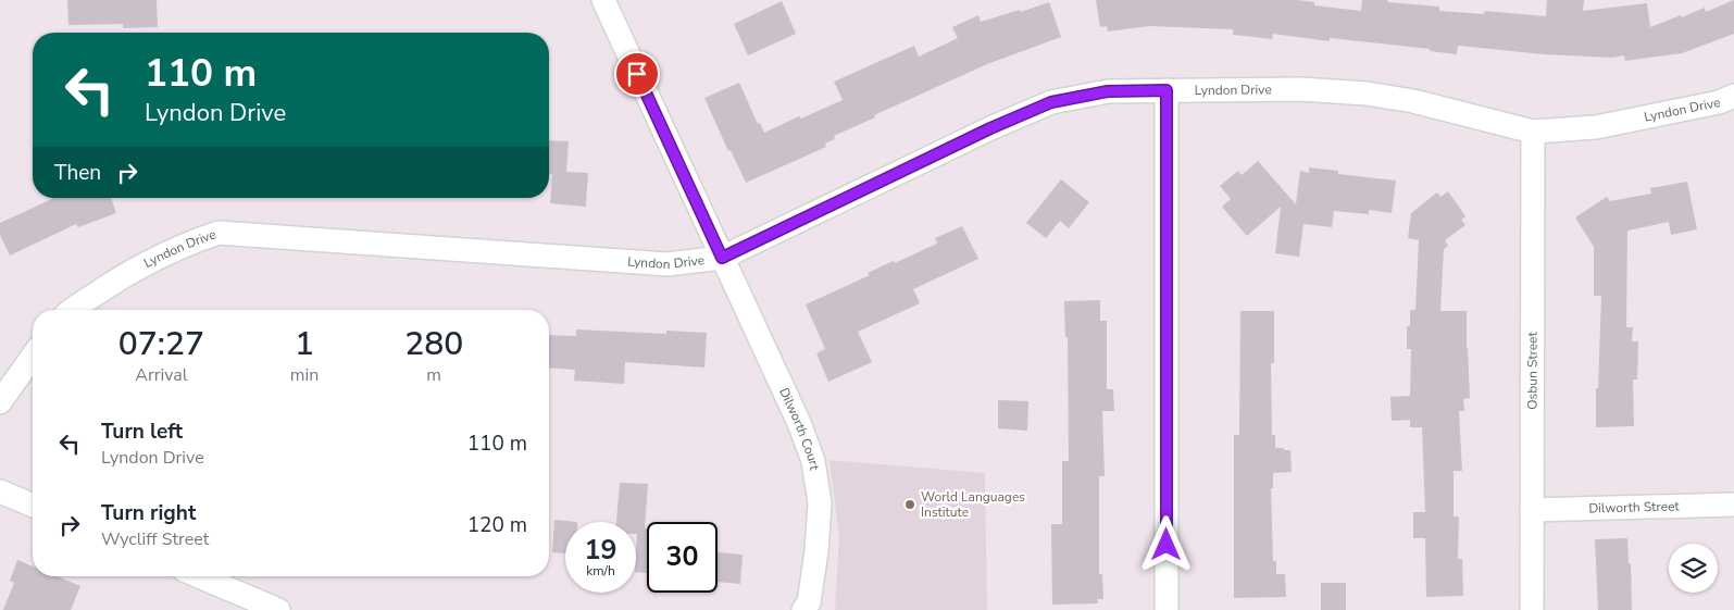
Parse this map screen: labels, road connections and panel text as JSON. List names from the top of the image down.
{
  "streets": {
    "street": [
      "Lyndon Drive",
      "Osbun Street",
      "Dilworth Court",
      "Dilworth Street"
    ]
  },
  "crossings": [
    ["Lyndon Drive", "Osbun Street"],
    ["Lyndon Drive", "Dilworth Court"],
    ["Osbun Street", "Dilworth Street"]
  ],
  "places": ["World Languages Institute"],
  "page": {
    "turn": ["110 m", "Lyndon Drive"],
    "then": "Then",
    "eta": [
      "07:27",
      "Arrival",
      "1",
      "min",
      "280",
      "m"
    ],
    "list": [
      {
        "name": "Turn left",
        "note": "Lyndon Drive",
        "value": "110 m"
      },
      {
        "name": "Turn right",
        "note": "Wycliff Street",
        "value": "120 m"
      }
    ],
    "speed": "19 km/h",
    "limit": "30"
  }
}
